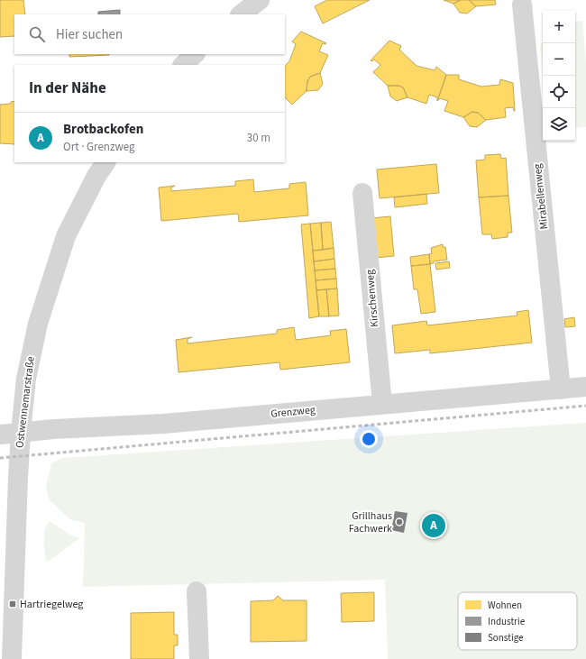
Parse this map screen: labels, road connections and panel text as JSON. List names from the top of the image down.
{
  "streets": {
    "street": [
      "Mirabellenweg",
      "Kirschenweg",
      "Ostwennemarstraße",
      "Grenzweg"
    ]
  },
  "crossings": [
    ["Mirabellenweg", "Grenzweg"],
    ["Kirschenweg", "Grenzweg"],
    ["Ostwennemarstraße", "Grenzweg"]
  ],
  "places": {
    "other": ["Grillhaus Fachwerk"],
    "transit": ["Hartriegelweg"]
  },
  "legend": ["Wohnen", "Industrie", "Sonstige"],
  "page": {
    "map_buttons": ["+", "−"],
    "search": "Hier suchen",
    "heading": "In der Nähe",
    "list": [
      {
        "mark": "A",
        "name": "Brotbackofen",
        "note": "Ort · Grenzweg",
        "value": "30 m"
      }
    ],
    "pins": "A"
  }
}
